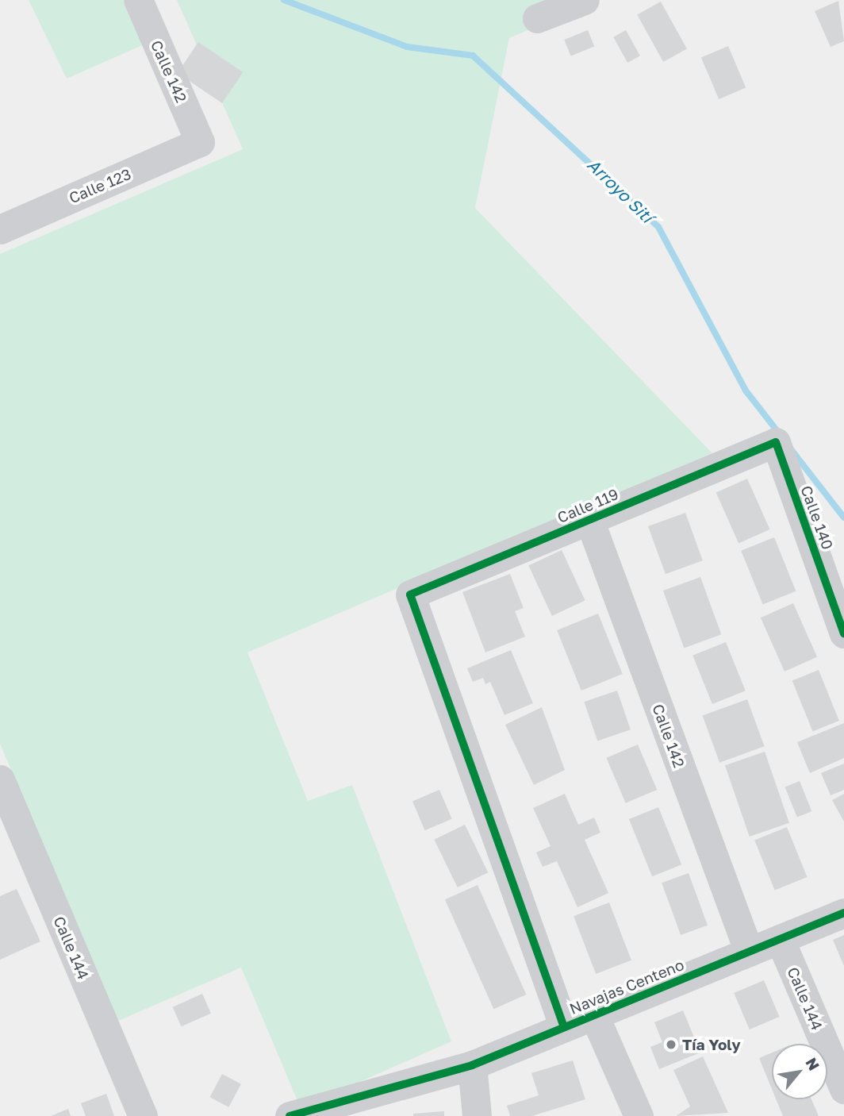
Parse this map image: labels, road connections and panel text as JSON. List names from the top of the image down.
{
  "streets": {
    "street": [
      "Calle 142",
      "Calle 123",
      "Calle 119",
      "Calle 140",
      "Calle 144",
      "Navajas Centeno"
    ]
  },
  "crossings": [
    ["Calle 142", "Calle 123"],
    ["Calle 142", "Calle 119"],
    ["Calle 142", "Navajas Centeno"],
    ["Calle 119", "Calle 140"],
    ["Calle 119", "Navajas Centeno"],
    ["Calle 144", "Navajas Centeno"]
  ],
  "water": ["Arroyo Sití"],
  "places": ["Tía Yoly"],
  "north": "top right"
}
